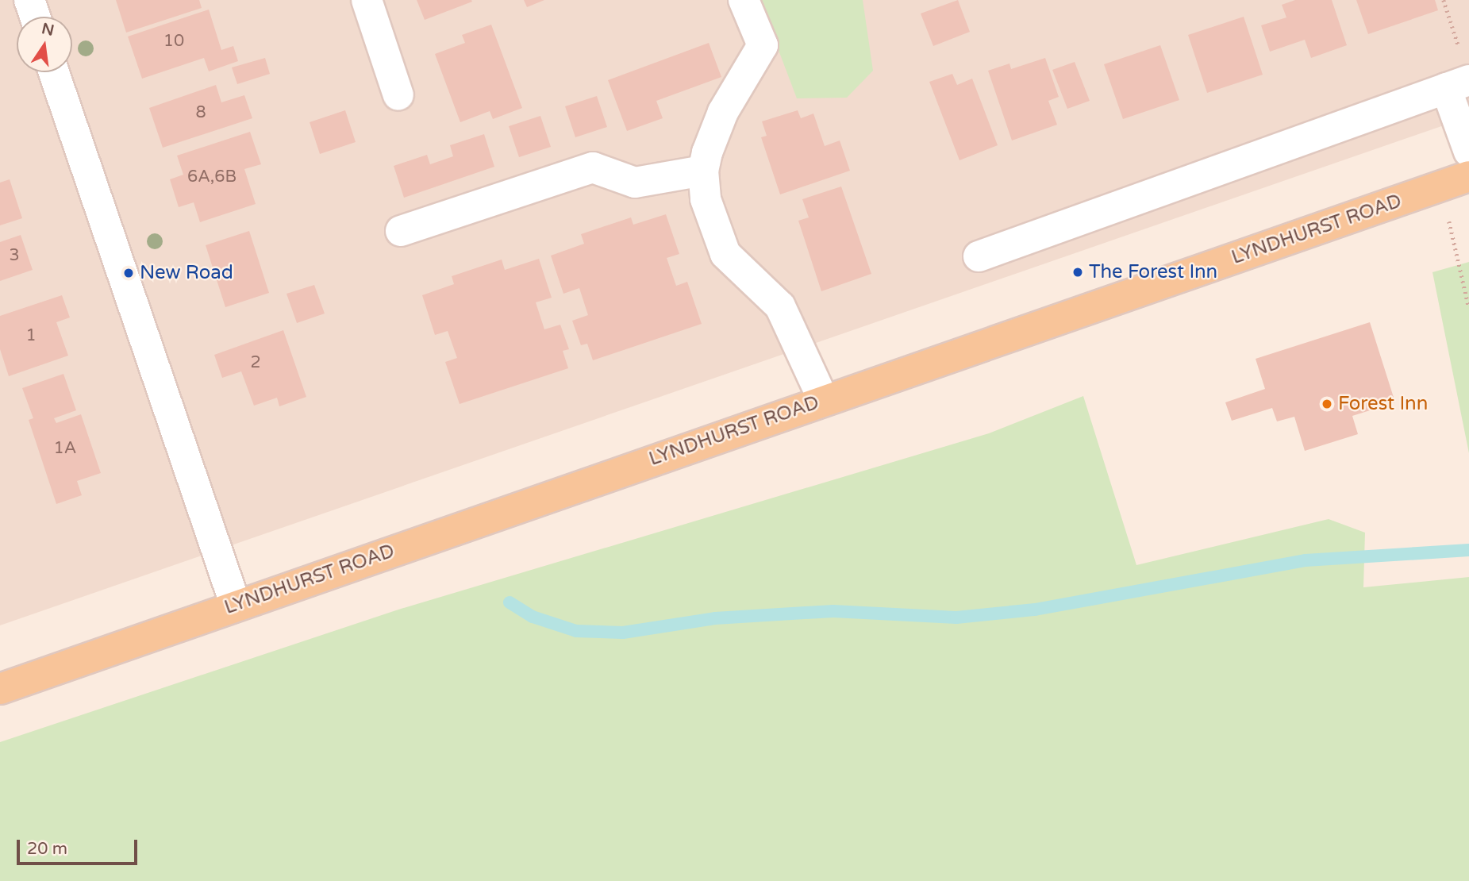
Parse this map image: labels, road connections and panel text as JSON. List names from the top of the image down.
{
  "streets": {
    "main road": ["LYNDHURST ROAD"]
  },
  "places": ["The Forest Inn", "New Road", "Forest Inn"],
  "house_numbers": [
    "10",
    "8",
    "6A,6B",
    "3",
    "1",
    "2",
    "1A"
  ],
  "scale_bar": "20 m",
  "north": "top"
}
